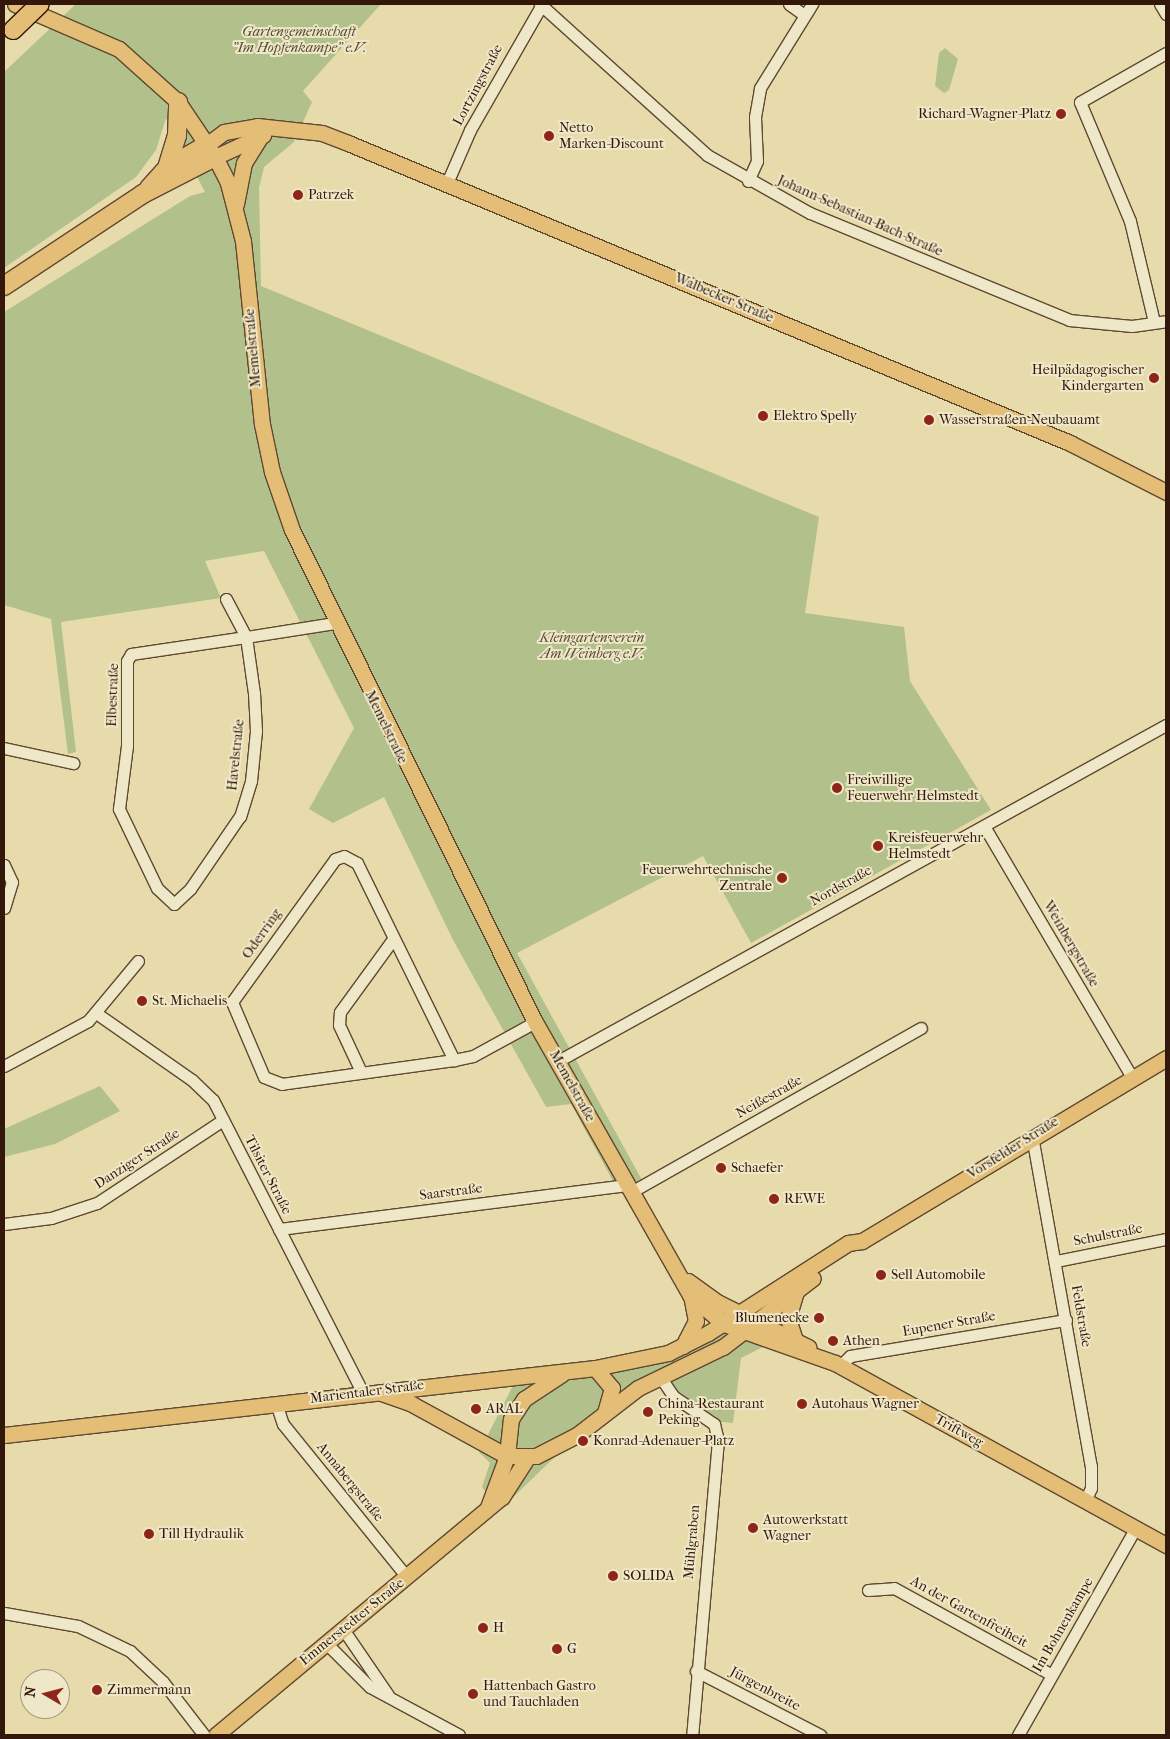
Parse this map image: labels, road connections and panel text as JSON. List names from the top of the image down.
{
  "streets": {
    "main road": [
      "Walbecker Straße",
      "Memelstraße",
      "Vorsfelder Straße",
      "Marientaler Straße",
      "Triftweg",
      "Emmerstedter Straße"
    ],
    "street": [
      "Lortzingstraße",
      "Johann-Sebastian-Bach-Straße",
      "Elbestraße",
      "Havelstraße",
      "Nordstraße",
      "Oderring",
      "Weinbergstraße",
      "Neißestraße",
      "Danziger Straße",
      "Tilsiter Straße",
      "Saarstraße",
      "Schulstraße",
      "Feldstraße",
      "Eupener Straße",
      "Annabergstraße",
      "Mühlgraben",
      "An der Gartenfreiheit",
      "Im Bohnenkampe",
      "Jürgenbreite"
    ]
  },
  "crossings": [
    ["Lortzingstraße", "Johann-Sebastian-Bach-Straße"],
    ["Lortzingstraße", "Walbecker Straße"],
    ["Walbecker Straße", "Memelstraße"],
    ["Memelstraße", "Elbestraße"],
    ["Memelstraße", "Nordstraße"],
    ["Memelstraße", "Oderring"],
    ["Memelstraße", "Neißestraße"],
    ["Memelstraße", "Vorsfelder Straße"],
    ["Memelstraße", "Saarstraße"],
    ["Memelstraße", "Eupener Straße"],
    ["Memelstraße", "Marientaler Straße"],
    ["Memelstraße", "Triftweg"],
    ["Elbestraße", "Havelstraße"],
    ["Nordstraße", "Weinbergstraße"],
    ["Weinbergstraße", "Vorsfelder Straße"],
    ["Neißestraße", "Saarstraße"],
    ["Vorsfelder Straße", "Feldstraße"],
    ["Vorsfelder Straße", "Marientaler Straße"],
    ["Vorsfelder Straße", "Triftweg"],
    ["Danziger Straße", "Tilsiter Straße"],
    ["Tilsiter Straße", "Saarstraße"],
    ["Tilsiter Straße", "Marientaler Straße"],
    ["Schulstraße", "Feldstraße"],
    ["Feldstraße", "Eupener Straße"],
    ["Feldstraße", "Triftweg"],
    ["Eupener Straße", "Triftweg"],
    ["Marientaler Straße", "Annabergstraße"],
    ["Marientaler Straße", "Emmerstedter Straße"],
    ["Triftweg", "Im Bohnenkampe"],
    ["Annabergstraße", "Emmerstedter Straße"],
    ["Mühlgraben", "Jürgenbreite"],
    ["An der Gartenfreiheit", "Im Bohnenkampe"]
  ],
  "parks": ["Gartengemeinschaft \"Im Hopfenkampe\" e.V.", "Kleingartenverein Am Weinberg e.V."],
  "places": [
    "Richard-Wagner-Platz",
    "Netto Marken-Discount",
    "Patrzek",
    "Heilpädagogischer Kindergarten",
    "Elektro Spelly",
    "Wasserstraßen-Neubauamt",
    "Freiwillige Feuerwehr Helmstedt",
    "Kreisfeuerwehr Helmstedt",
    "Feuerwehrtechnische Zentrale",
    "St. Michaelis",
    "Schaefer",
    "REWE",
    "Sell Automobile",
    "Blumenecke",
    "Athen",
    "Autohaus Wagner",
    "ARAL",
    "China-Restaurant Peking",
    "Konrad-Adenauer-Platz",
    "Autowerkstatt Wagner",
    "Till Hydraulik",
    "SOLIDA",
    "H",
    "G",
    "Zimmermann",
    "Hattenbach Gastro und Tauchladen"
  ],
  "north": "left"
}
